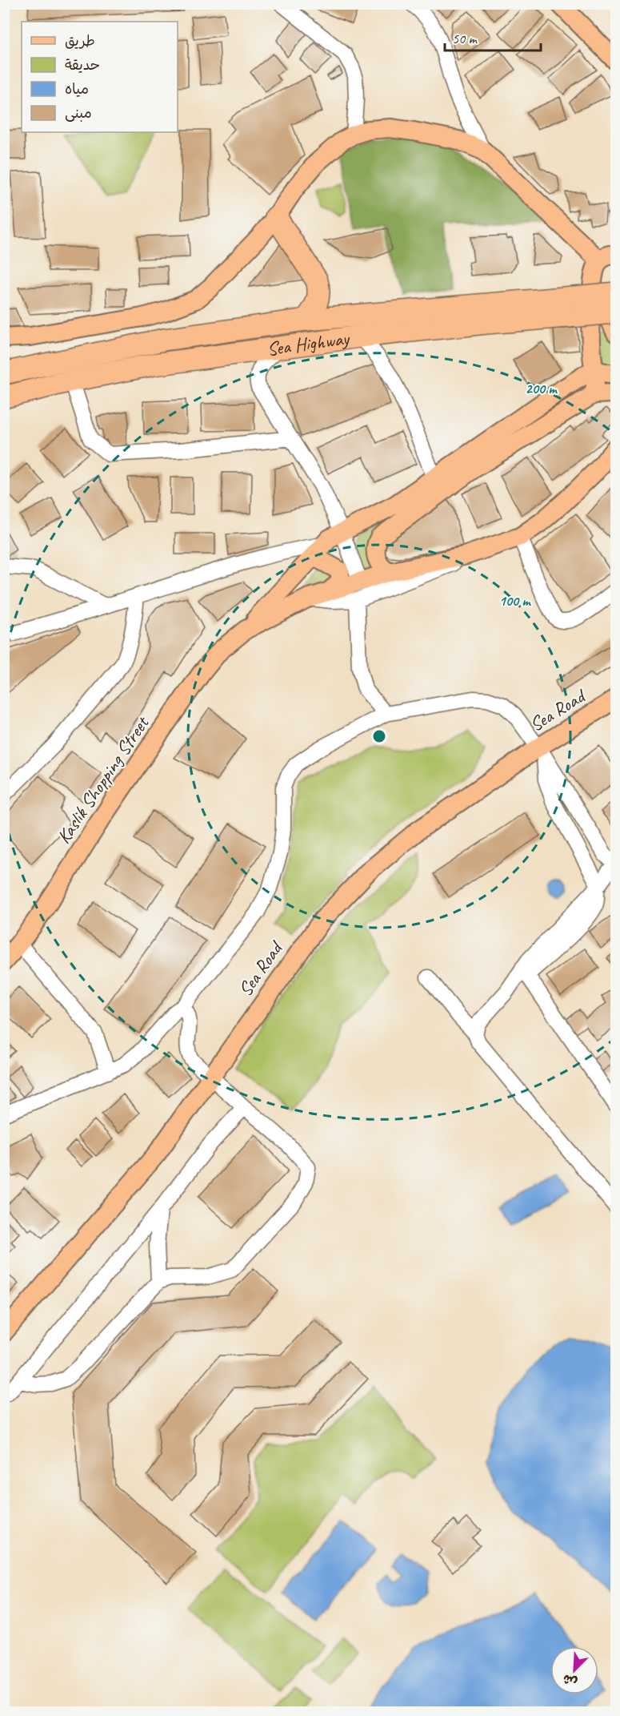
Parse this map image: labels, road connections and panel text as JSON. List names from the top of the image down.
{
  "streets": {
    "highway": ["Sea Highway"],
    "main road": ["Sea Road", "Kaslik Shopping Street"]
  },
  "legend": [
    "طريق",
    "حديقة",
    "مياه",
    "مبنى"
  ],
  "scale_bar": "50 m",
  "north": "bottom left",
  "rings": ["200 m", "100 m"]
}
